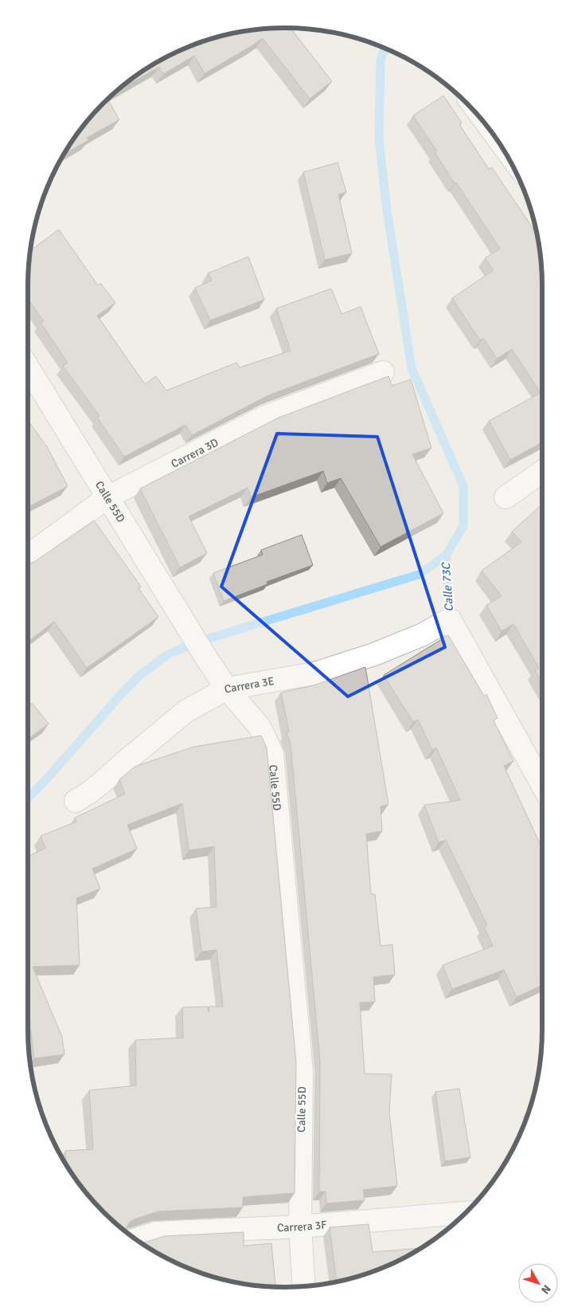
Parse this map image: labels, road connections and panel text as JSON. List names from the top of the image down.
{
  "streets": {
    "street": [
      "Carrera 3D",
      "Calle 55D",
      "Carrera 3E",
      "Carrera 3F"
    ]
  },
  "crossings": [
    ["Carrera 3D", "Calle 55D"],
    ["Calle 55D", "Carrera 3E"],
    ["Calle 55D", "Carrera 3F"]
  ],
  "water": ["Calle 73C"],
  "north": "bottom right"
}
